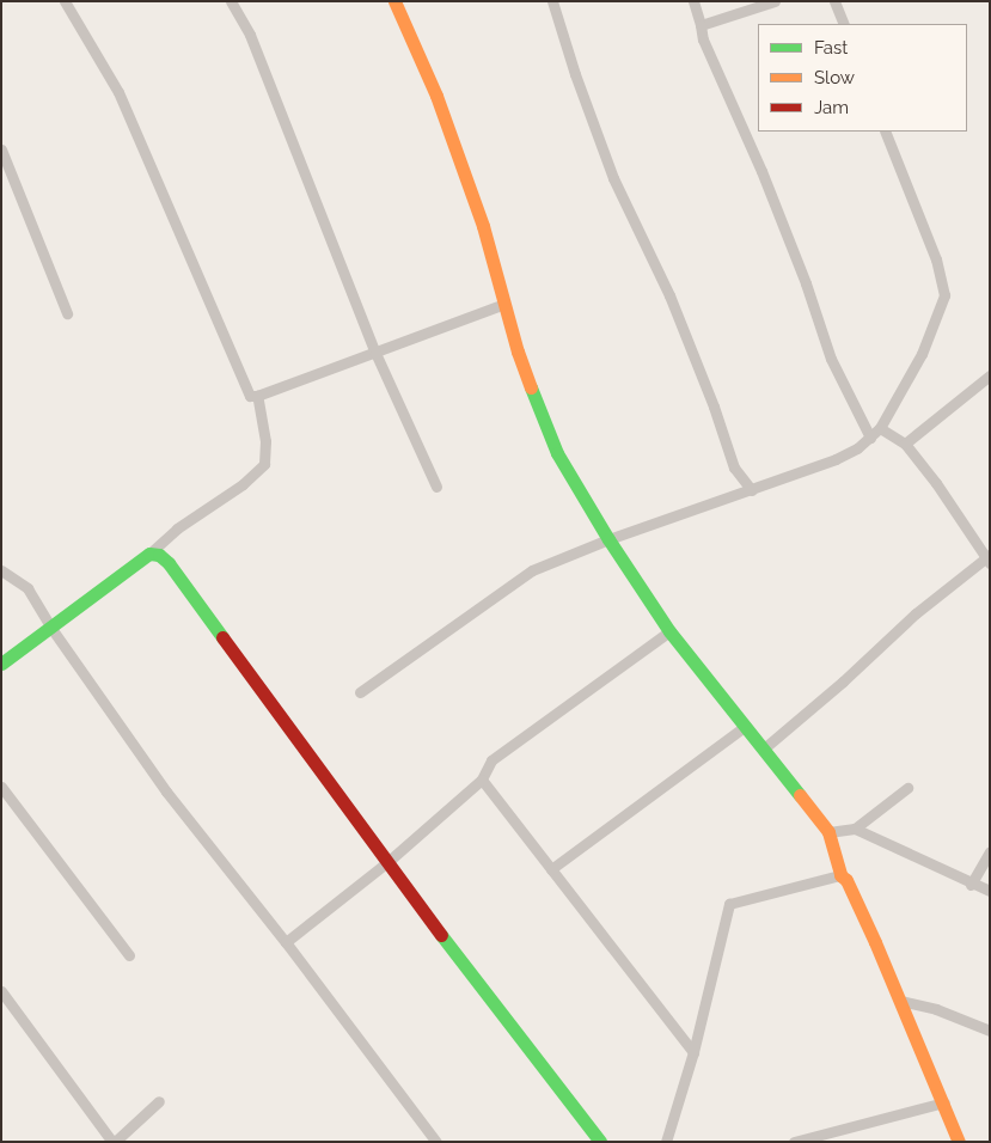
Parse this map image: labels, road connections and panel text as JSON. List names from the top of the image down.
{
  "legend": ["Fast", "Slow", "Jam"]
}
